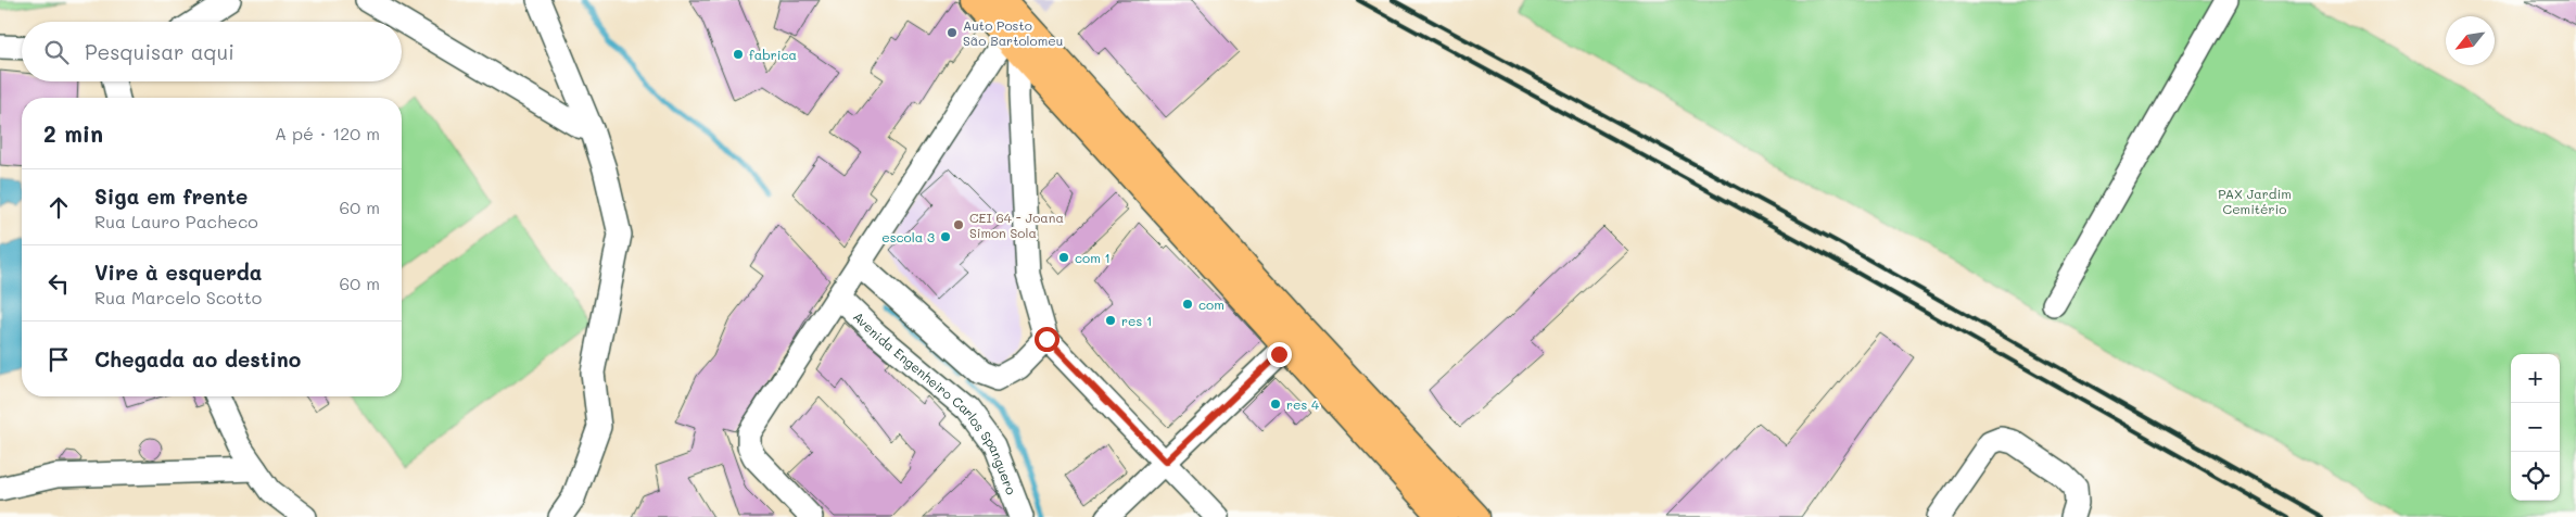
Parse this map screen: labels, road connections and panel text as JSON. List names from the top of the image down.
{
  "streets": {
    "street": ["Avenida Engenheiro Carlos Spanguero"]
  },
  "parks": ["PAX Jardim Cemitério"],
  "places": [
    "Auto Posto São Bartolomeu",
    "fabrica",
    "CEI 64 - Joana Simon Sola",
    "escola 3",
    "com 1",
    "com",
    "res 1",
    "res 4"
  ],
  "north": "bottom left",
  "page": {
    "search": "Pesquisar aqui",
    "heading": ["2 min", "A pé · 120 m"],
    "list": [
      ["Siga em frente", "Rua Lauro Pacheco", "60 m"],
      ["Vire à esquerda", "Rua Marcelo Scotto", "60 m"],
      "Chegada ao destino"
    ],
    "map_buttons": ["+", "−"]
  }
}
